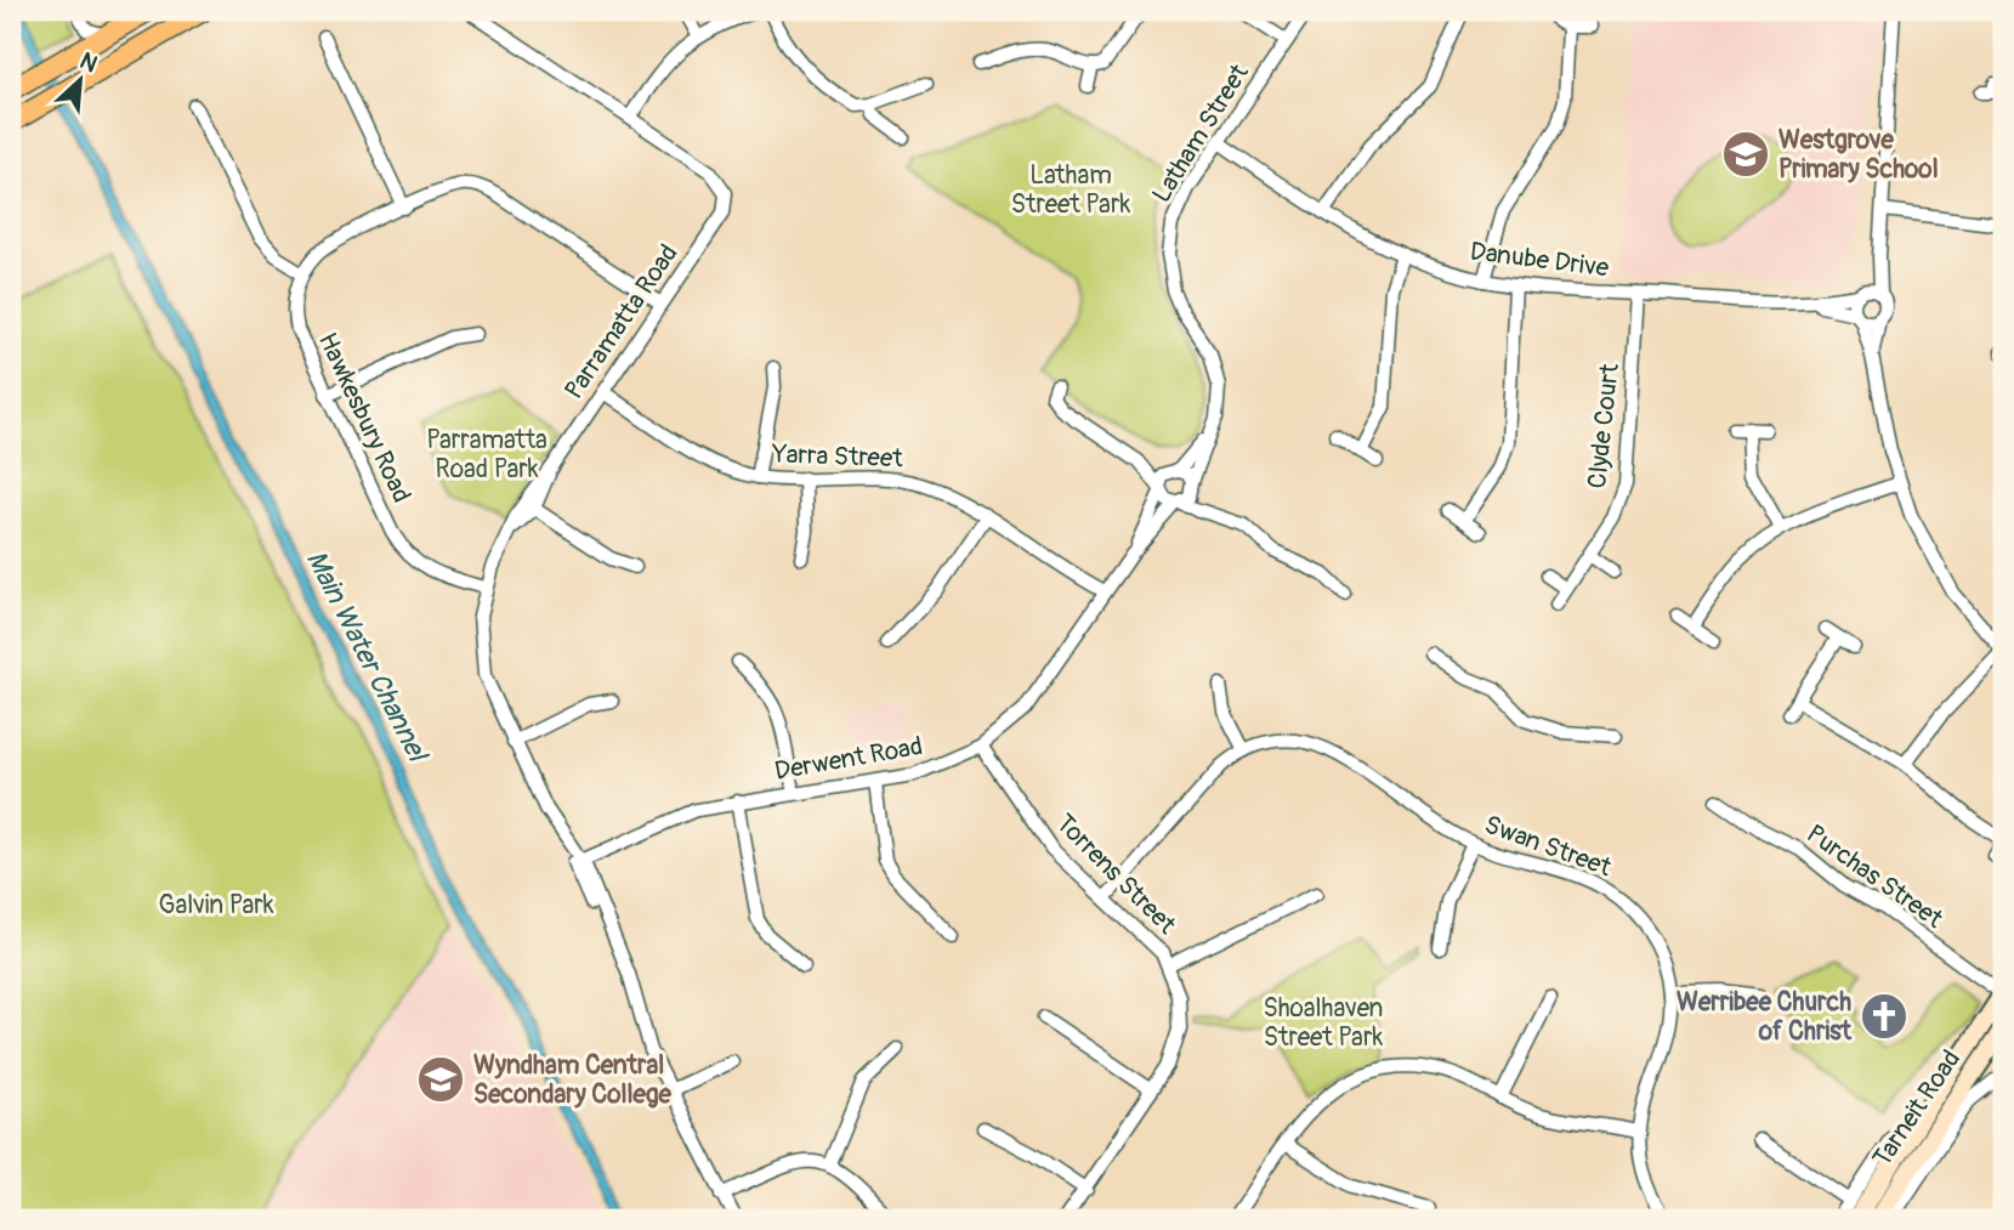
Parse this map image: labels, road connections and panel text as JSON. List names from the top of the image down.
{
  "streets": {
    "main road": ["Tarneit Road"],
    "street": [
      "Latham Street",
      "Danube Drive",
      "Parramatta Road",
      "Hawkesbury Road",
      "Clyde Court",
      "Yarra Street",
      "Derwent Road",
      "Swan Street",
      "Torrens Street",
      "Purchas Street"
    ]
  },
  "crossings": [
    ["Latham Street", "Danube Drive"],
    ["Latham Street", "Derwent Road"],
    ["Danube Drive", "Clyde Court"],
    ["Parramatta Road", "Hawkesbury Road"],
    ["Parramatta Road", "Yarra Street"],
    ["Parramatta Road", "Derwent Road"],
    ["Yarra Street", "Derwent Road"],
    ["Derwent Road", "Torrens Street"],
    ["Swan Street", "Torrens Street"],
    ["Purchas Street", "Tarneit Road"]
  ],
  "water": ["Main Water Channel"],
  "parks": [
    "Latham Street Park",
    "Parramatta Road Park",
    "Galvin Park",
    "Shoalhaven Street Park"
  ],
  "places": {
    "school or university": ["Westgrove Primary School", "Wyndham Central Secondary College"],
    "church": ["Werribee Church of Christ"]
  },
  "north": "top right"
}
